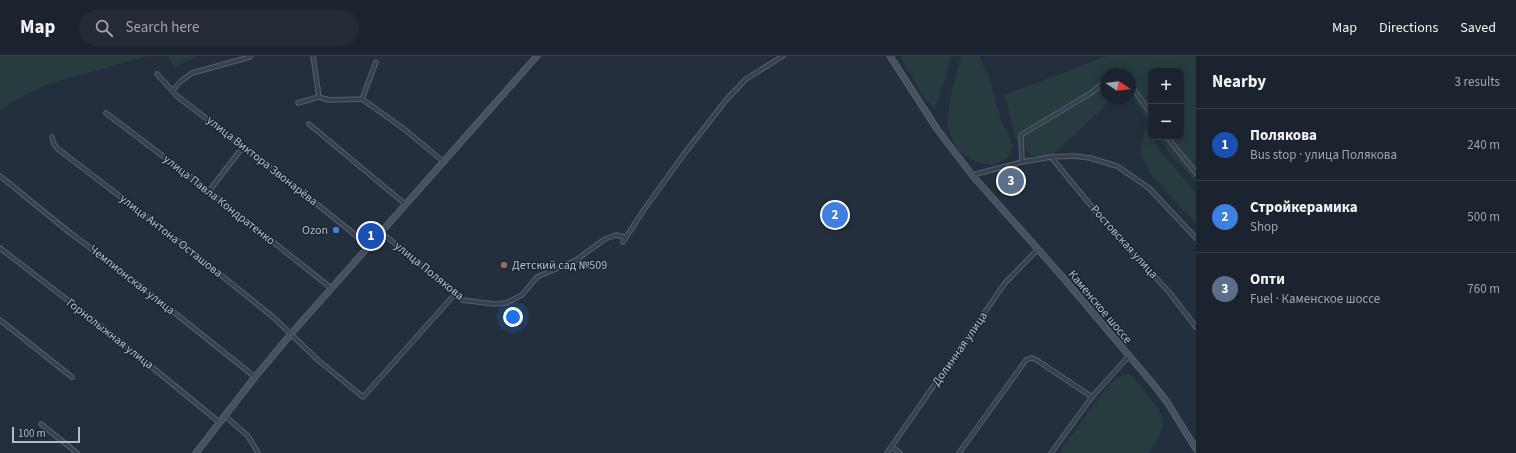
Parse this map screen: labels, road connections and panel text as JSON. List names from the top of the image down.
{
  "streets": {
    "street": [
      "улица Виктора Звонарёва",
      "улица Павла Кондратенко",
      "улица Антона Осташова",
      "Ростовская улица",
      "улица Полякова",
      "Чемпионская улица",
      "Каменское шоссе",
      "Горнолыжная улица",
      "Долинная улица"
    ]
  },
  "crossings": [
    ["улица Антона Осташова", "улица Полякова"],
    ["Каменское шоссе", "Долинная улица"]
  ],
  "places": ["Ozon", "Детский сад №509"],
  "scale_bar": "100 m",
  "north": "right",
  "page": {
    "header": "Map",
    "search": "Search here",
    "nav": ["Map", "Directions", "Saved"],
    "heading": ["Nearby", "3 results"],
    "map_buttons": ["+", "−"],
    "list": [
      {
        "mark": "1",
        "name": "Полякова",
        "note": "Bus stop · улица Полякова",
        "value": "240 m"
      },
      {
        "mark": "2",
        "name": "Стройкерамика",
        "note": "Shop",
        "value": "500 m"
      },
      {
        "mark": "3",
        "name": "Опти",
        "note": "Fuel · Каменское шоссе",
        "value": "760 m"
      }
    ],
    "pins": ["3", "2", "1"],
    "scale": "100 m"
  }
}
